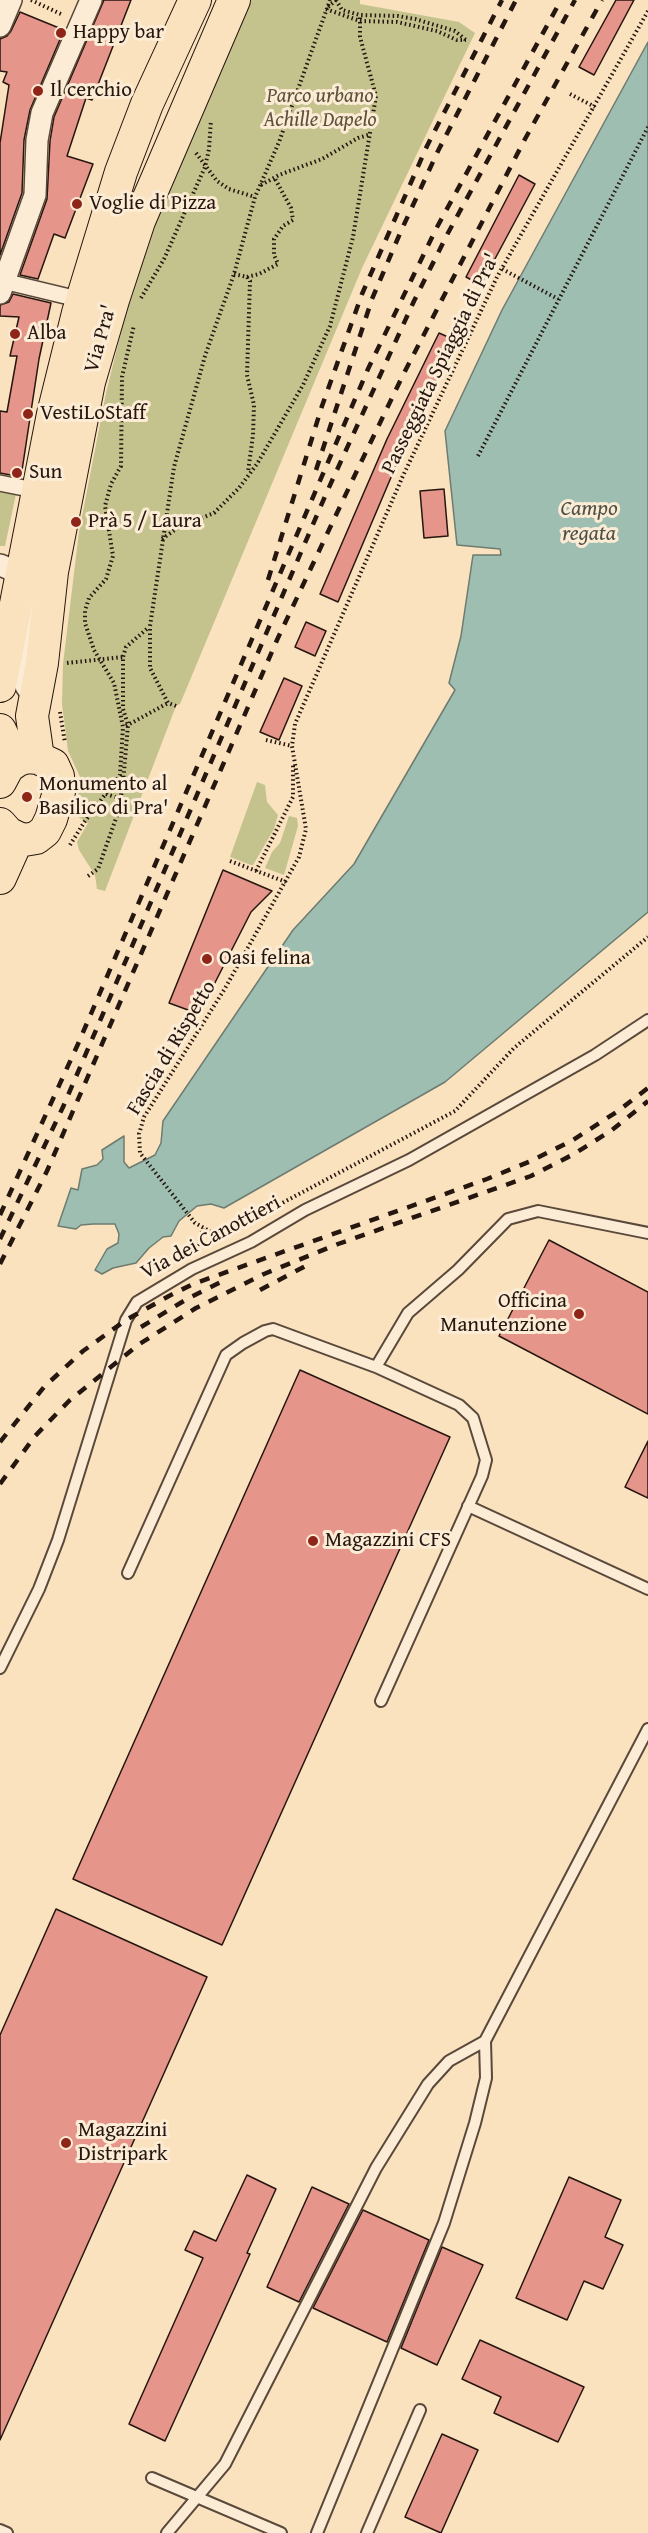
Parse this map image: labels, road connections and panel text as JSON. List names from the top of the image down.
{
  "streets": {
    "main road": ["Via Pra'"],
    "lane": ["Via dei Canottieri"],
    "path": ["Passeggiata Spiaggia di Pra'", "Fascia di Rispetto"]
  },
  "crossings": [
    ["Passeggiata Spiaggia di Pra'", "Fascia di Rispetto"]
  ],
  "water": ["Campo regata"],
  "parks": ["Parco urbano Achille Dapelo"],
  "places": [
    "Happy bar",
    "Il cerchio",
    "Voglie di Pizza",
    "Alba",
    "VestiLoStaff",
    "Sun",
    "Prà 5 / Laura",
    "Monumento al Basilico di Pra'",
    "Oasi felina",
    "Officina Manutenzione",
    "Magazzini CFS",
    "Magazzini Distripark"
  ]
}
